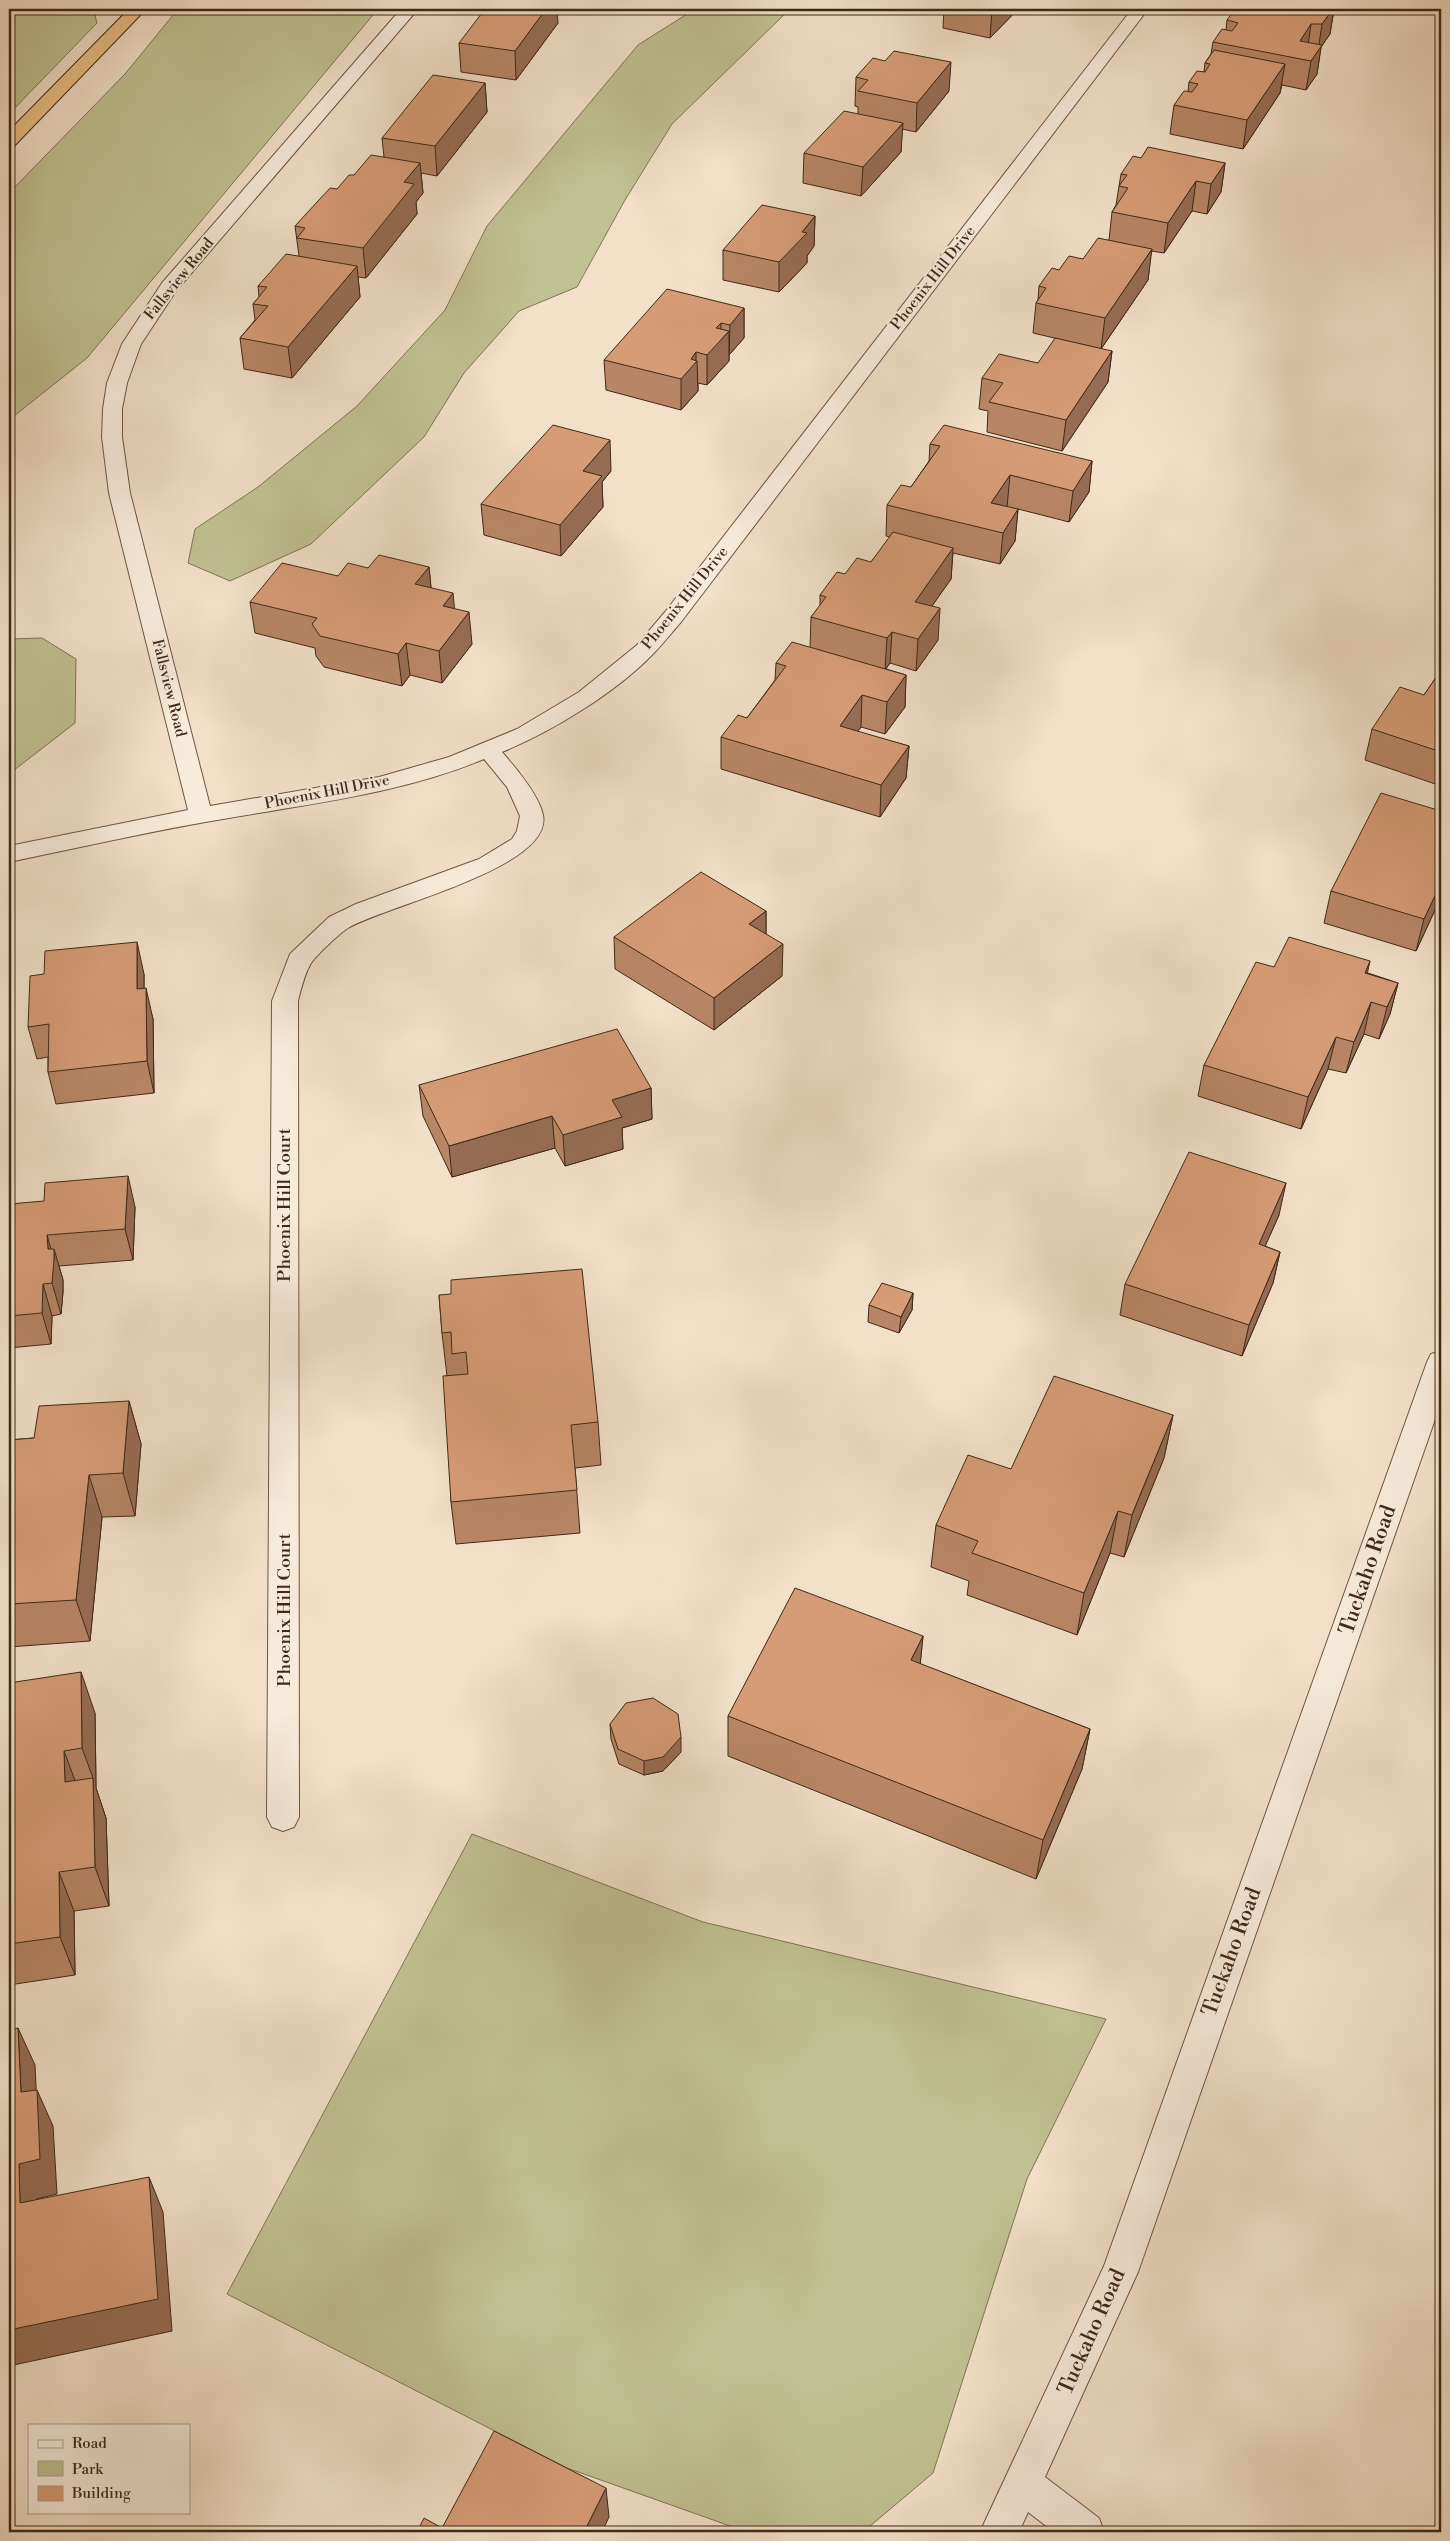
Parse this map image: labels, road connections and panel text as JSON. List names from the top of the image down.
{
  "streets": {
    "street": [
      "Phoenix Hill Drive",
      "Fallsview Road",
      "Phoenix Hill Court",
      "Tuckaho Road"
    ]
  },
  "crossings": [
    ["Phoenix Hill Drive", "Fallsview Road"],
    ["Phoenix Hill Drive", "Phoenix Hill Court"]
  ],
  "legend": ["Road", "Park", "Building"]
}
